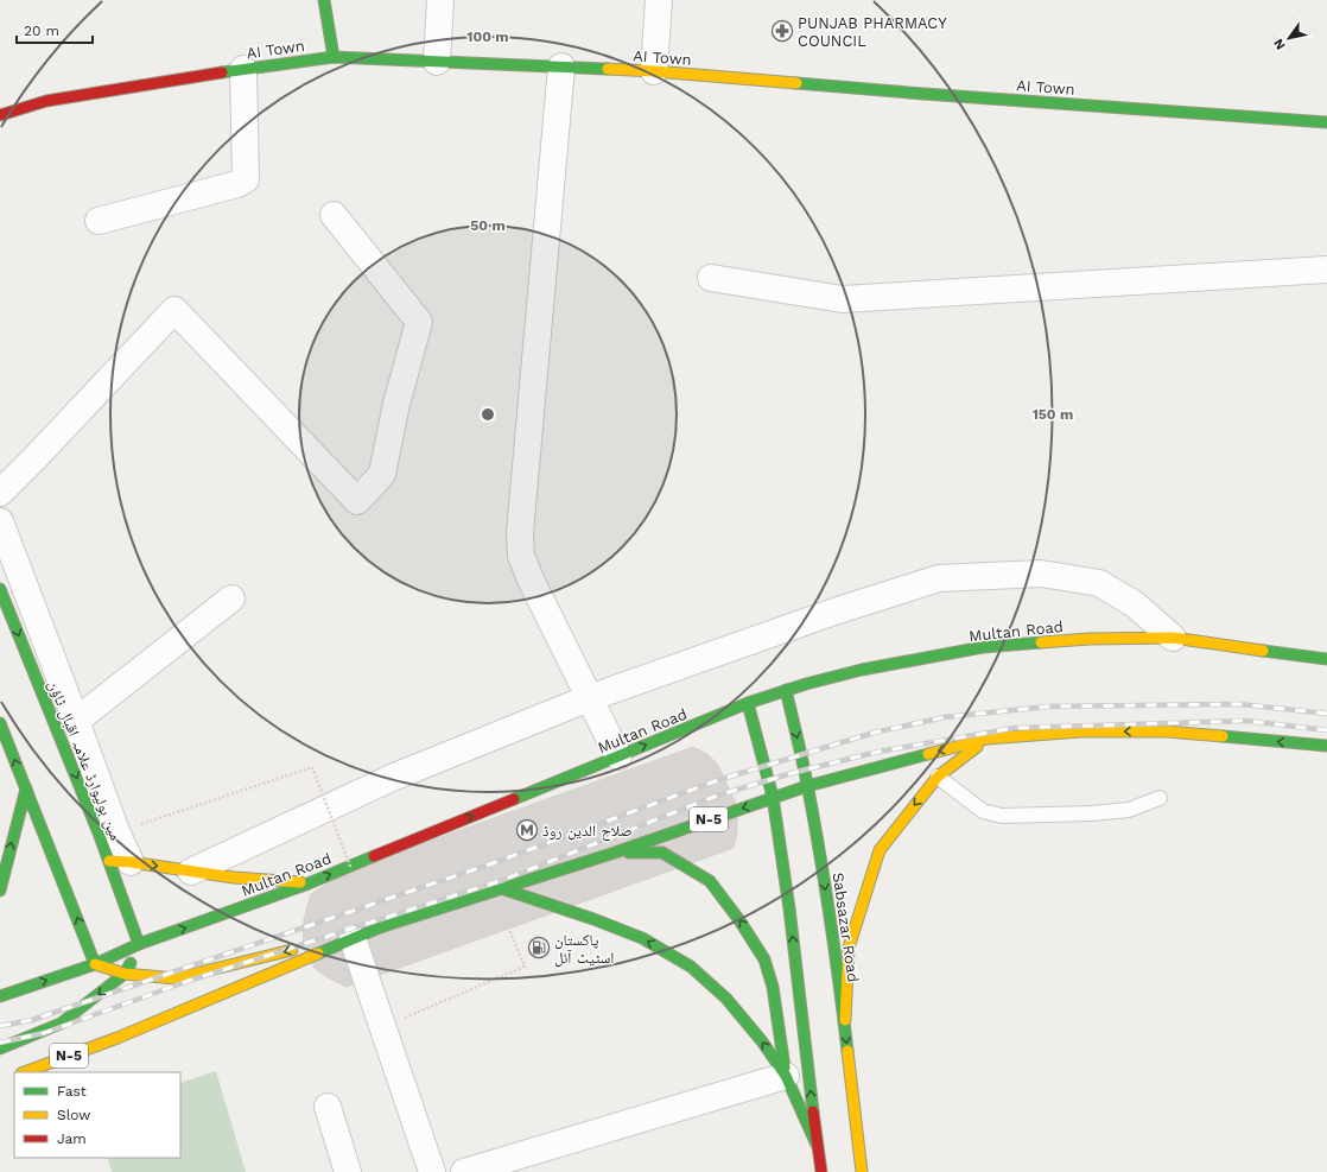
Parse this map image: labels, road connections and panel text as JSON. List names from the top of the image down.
{
  "streets": {
    "main road": [
      "AI Town",
      "Multan Road",
      "مین بولیوارڈ علامہ اقبال ٹاؤن",
      "N-5",
      "Sabsazar Road"
    ]
  },
  "crossings": [
    ["Multan Road", "مین بولیوارڈ علامہ اقبال ٹاؤن"],
    ["Multan Road", "Sabsazar Road"],
    ["N-5", "Sabsazar Road"]
  ],
  "places": {
    "pharmacy": ["PUNJAB PHARMACY COUNCIL"],
    "metro station": ["صلاح الدین روڈ"],
    "fuel station": ["پاکستان اسٹیٹ آئل"]
  },
  "legend": ["Fast", "Slow", "Jam"],
  "scale_bar": "20 m",
  "north": "bottom left",
  "rings": ["100 m", "50 m", "150 m"]
}
